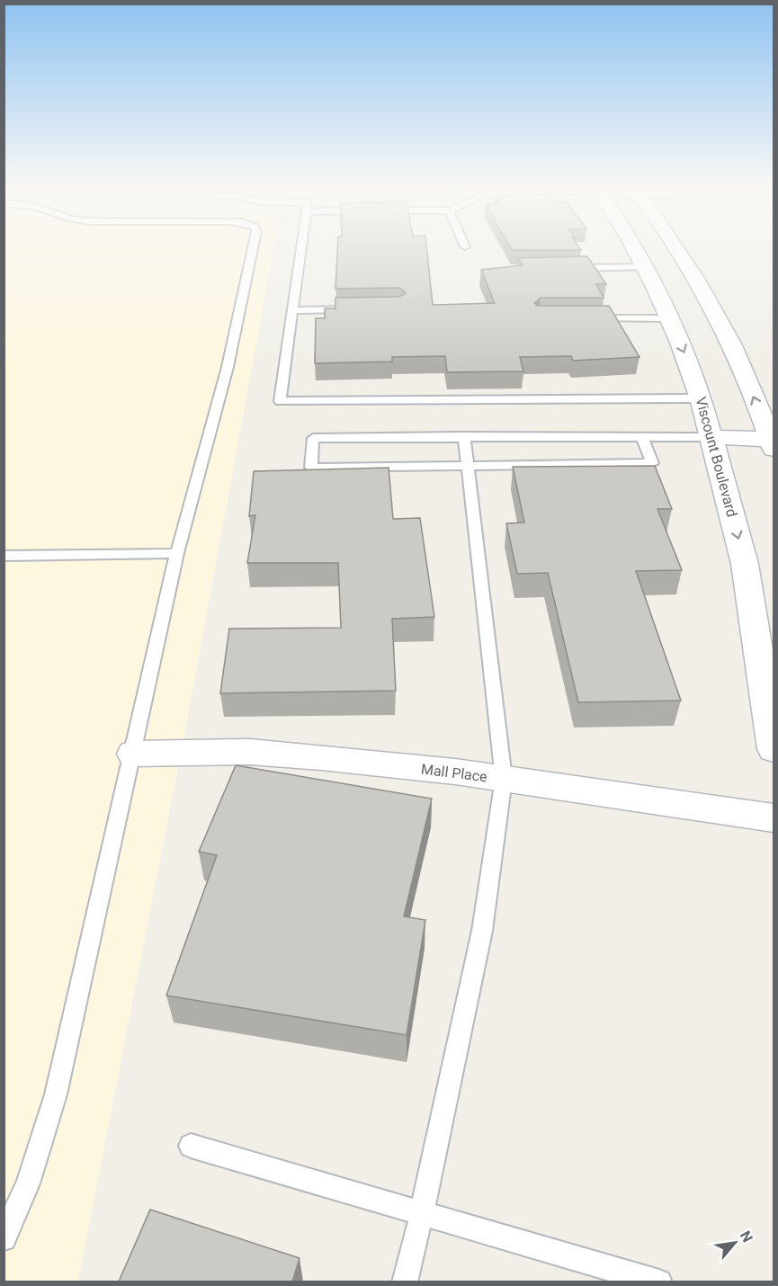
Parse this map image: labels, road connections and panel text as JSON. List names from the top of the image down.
{
  "streets": {
    "main road": ["Viscount Boulevard", "Mall Place"]
  },
  "one_way": ["Viscount Boulevard"],
  "north": "top right"
}
